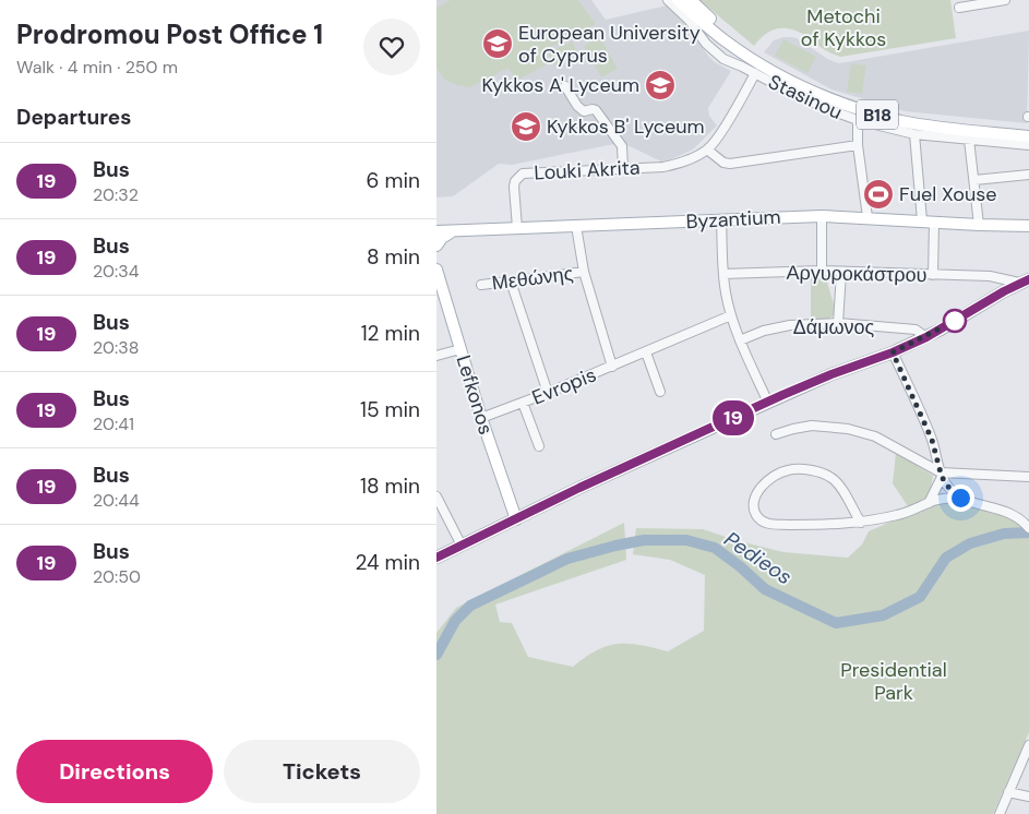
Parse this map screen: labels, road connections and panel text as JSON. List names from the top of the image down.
{
  "streets": {
    "main road": ["B18", "Byzantium", "Lefkonos"],
    "street": [
      "Stasinou",
      "Louki Akrita",
      "Αργυροκάστρου",
      "Μεθώνης",
      "Δάμωνος",
      "Evropis"
    ]
  },
  "crossings": [
    ["Louki Akrita", "Byzantium"],
    ["Evropis", "Lefkonos"]
  ],
  "water": ["Pedieos"],
  "parks": ["Metochi of Kykkos", "Presidential Park"],
  "places": {
    "school or university": ["European University of Cyprus", "Kykkos A' Lyceum", "Kykkos B' Lyceum"],
    "sports": ["Fuel Xouse"]
  },
  "lines": ["bus line 19"],
  "page": {
    "heading": [
      ["Prodromou Post Office 1", "Walk · 4 min · 250 m"],
      "Departures"
    ],
    "on_map": "19",
    "list": [
      {
        "mark": "19",
        "name": "Bus",
        "note": "20:32",
        "value": "6 min"
      },
      {
        "mark": "19",
        "name": "Bus",
        "note": "20:34",
        "value": "8 min"
      },
      {
        "mark": "19",
        "name": "Bus",
        "note": "20:38",
        "value": "12 min"
      },
      {
        "mark": "19",
        "name": "Bus",
        "note": "20:41",
        "value": "15 min"
      },
      {
        "mark": "19",
        "name": "Bus",
        "note": "20:44",
        "value": "18 min"
      },
      {
        "mark": "19",
        "name": "Bus",
        "note": "20:50",
        "value": "24 min"
      }
    ],
    "buttons": ["Directions", "Tickets"]
  }
}
